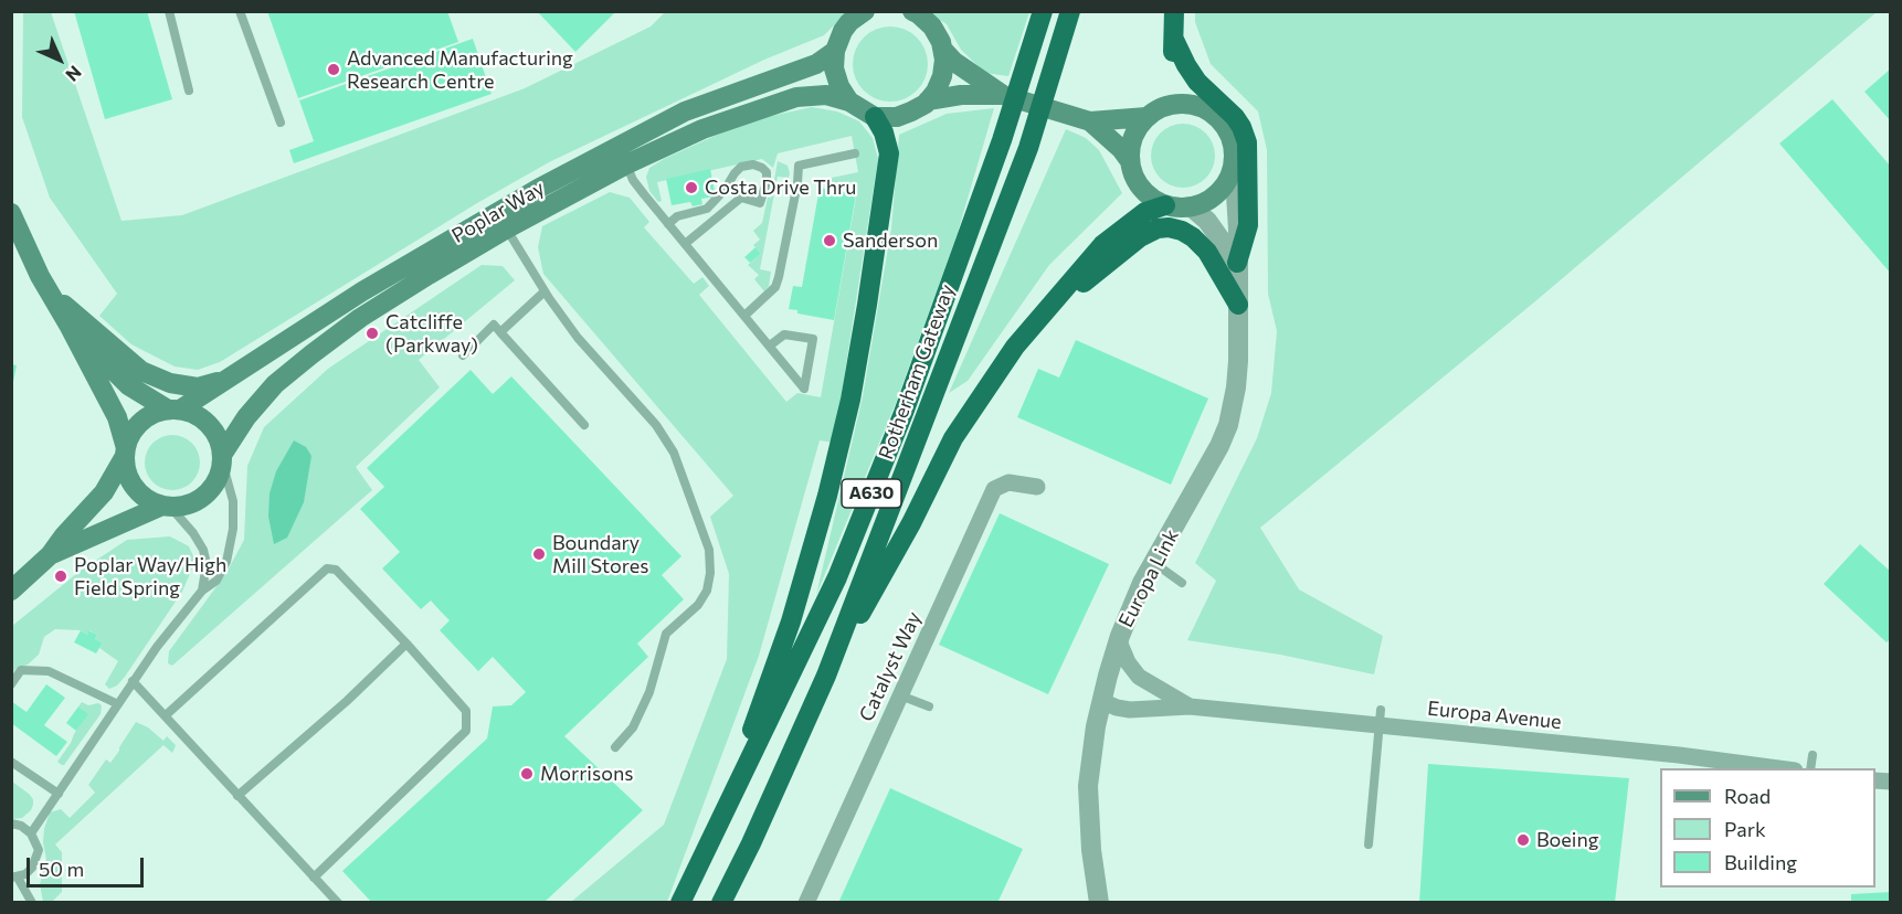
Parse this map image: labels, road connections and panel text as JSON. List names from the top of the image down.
{
  "streets": {
    "highway": ["Rotherham Gateway", "A630"],
    "main road": ["Poplar Way"],
    "street": ["Europa Link", "Catalyst Way", "Europa Avenue"]
  },
  "crossings": [
    ["Rotherham Gateway", "A630"],
    ["A630", "Europa Link"],
    ["Europa Link", "Europa Avenue"]
  ],
  "places": [
    "Advanced Manufacturing Research Centre",
    "Costa Drive Thru",
    "Sanderson",
    "Catcliffe (Parkway)",
    "Boundary Mill Stores",
    "Poplar Way/High Field Spring",
    "Morrisons",
    "Boeing"
  ],
  "legend": ["Road", "Park", "Building"],
  "scale_bar": "50 m",
  "north": "bottom right"
}
